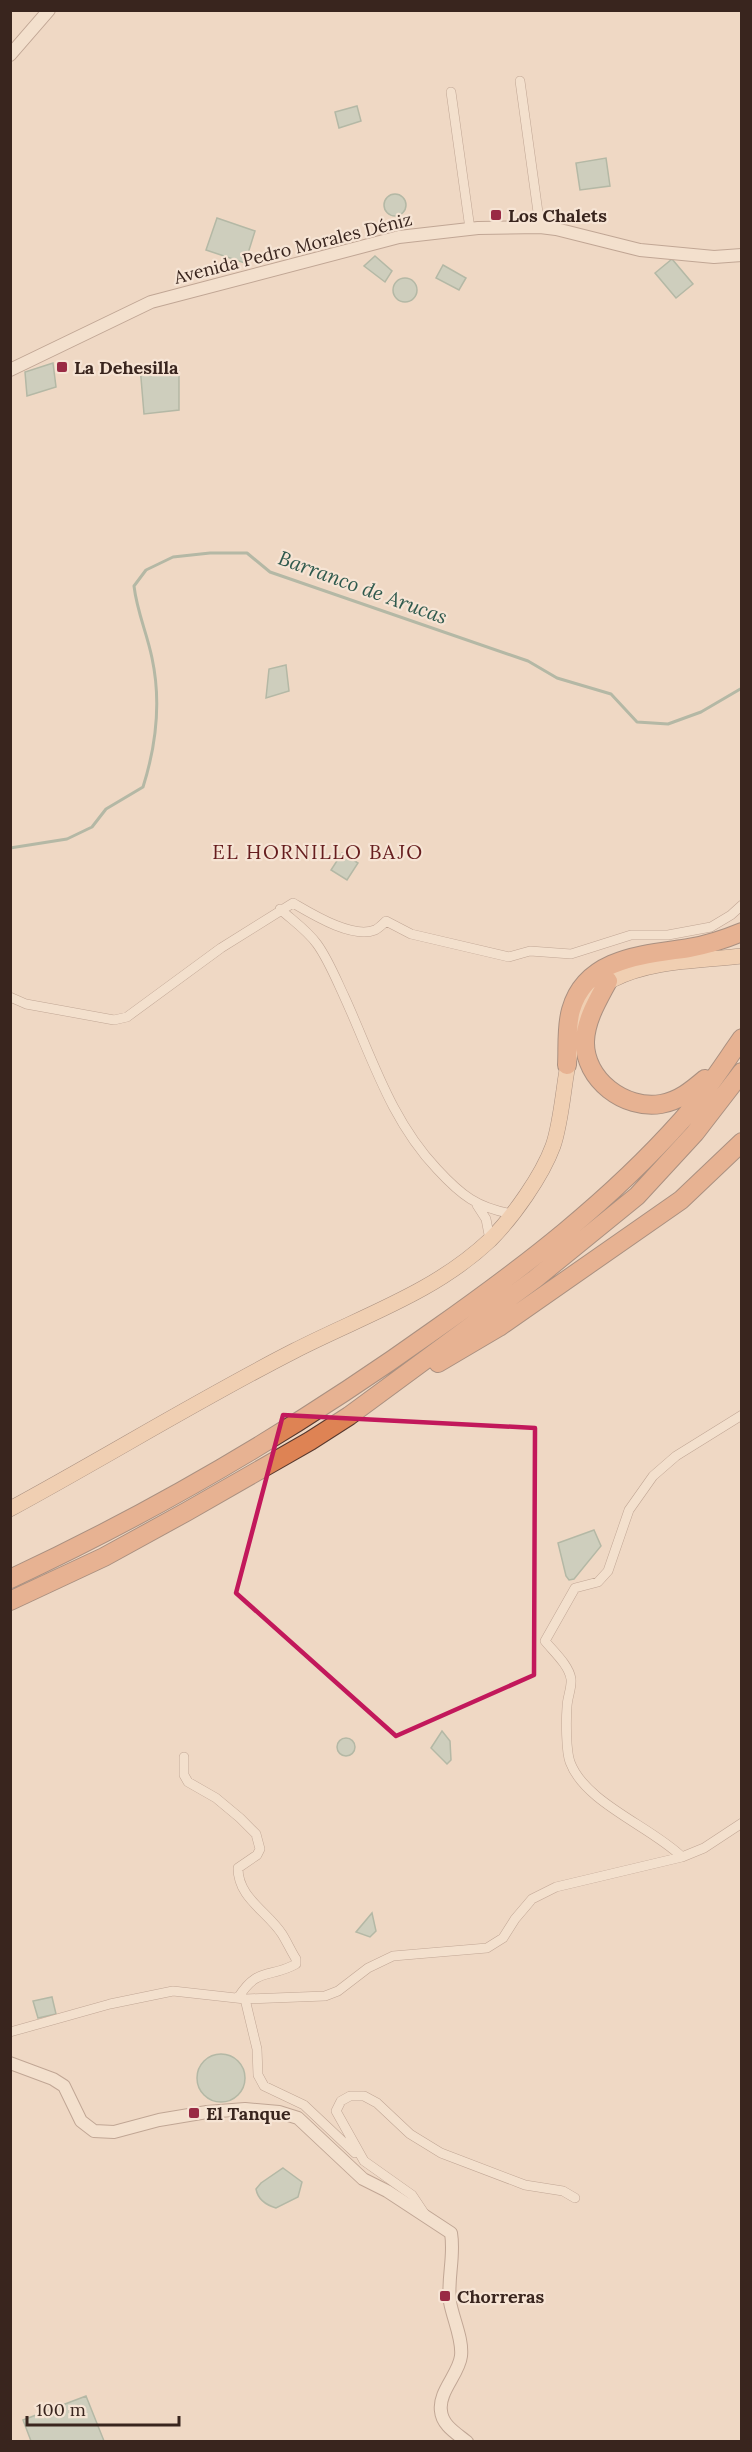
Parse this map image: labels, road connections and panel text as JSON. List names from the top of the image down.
{
  "streets": {
    "street": ["Avenida Pedro Morales Déniz"]
  },
  "districts": ["EL HORNILLO BAJO"],
  "water": ["Barranco de Arucas"],
  "places": {
    "transit": [
      "Los Chalets",
      "La Dehesilla",
      "El Tanque",
      "Chorreras"
    ]
  },
  "scale_bar": "100 m"
}
